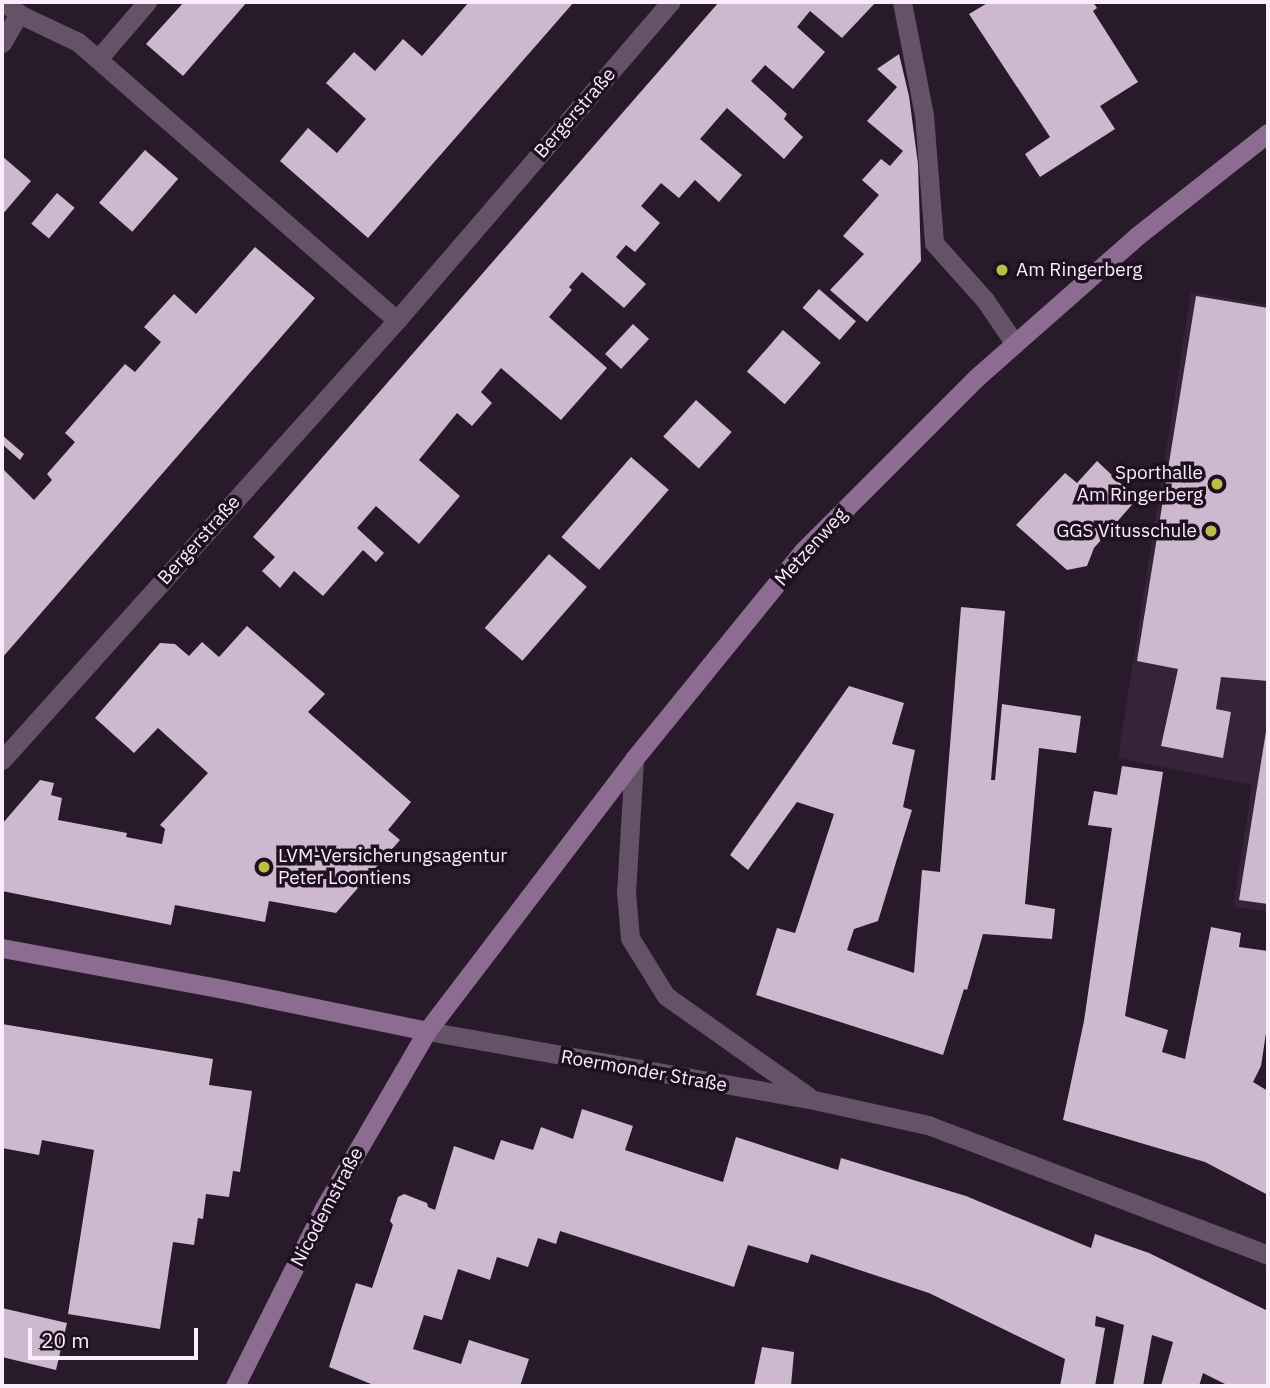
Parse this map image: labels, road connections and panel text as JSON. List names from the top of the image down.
{
  "streets": {
    "main road": ["Metzenweg", "Roermonder Straße", "Nicodemstraße"],
    "street": ["Bergerstraße"]
  },
  "crossings": [
    ["Metzenweg", "Roermonder Straße"],
    ["Metzenweg", "Nicodemstraße"],
    ["Roermonder Straße", "Nicodemstraße"]
  ],
  "places": [
    "Am Ringerberg",
    "Sporthalle Am Ringerberg",
    "GGS Vitusschule",
    "LVM-Versicherungsagentur Peter Loontiens"
  ],
  "scale_bar": "20 m"
}
